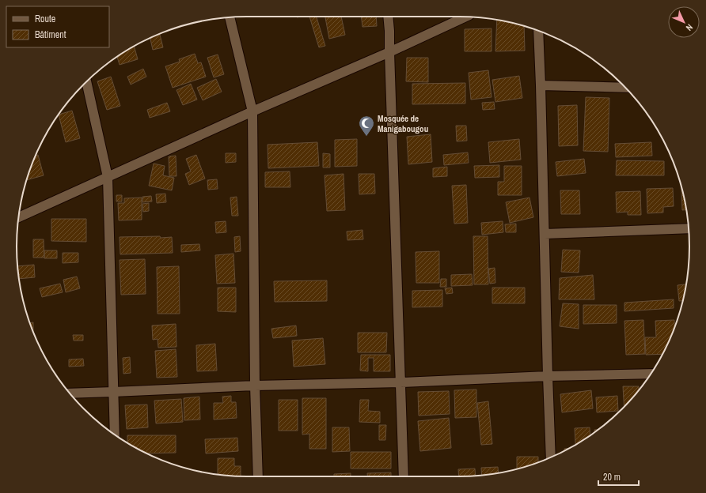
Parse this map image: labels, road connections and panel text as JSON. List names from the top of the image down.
{
  "places": {
    "mosque": ["Mosquée de Manigabougou"]
  },
  "legend": ["Route", "Bâtiment"],
  "scale_bar": "20 m",
  "north": "bottom right"
}
